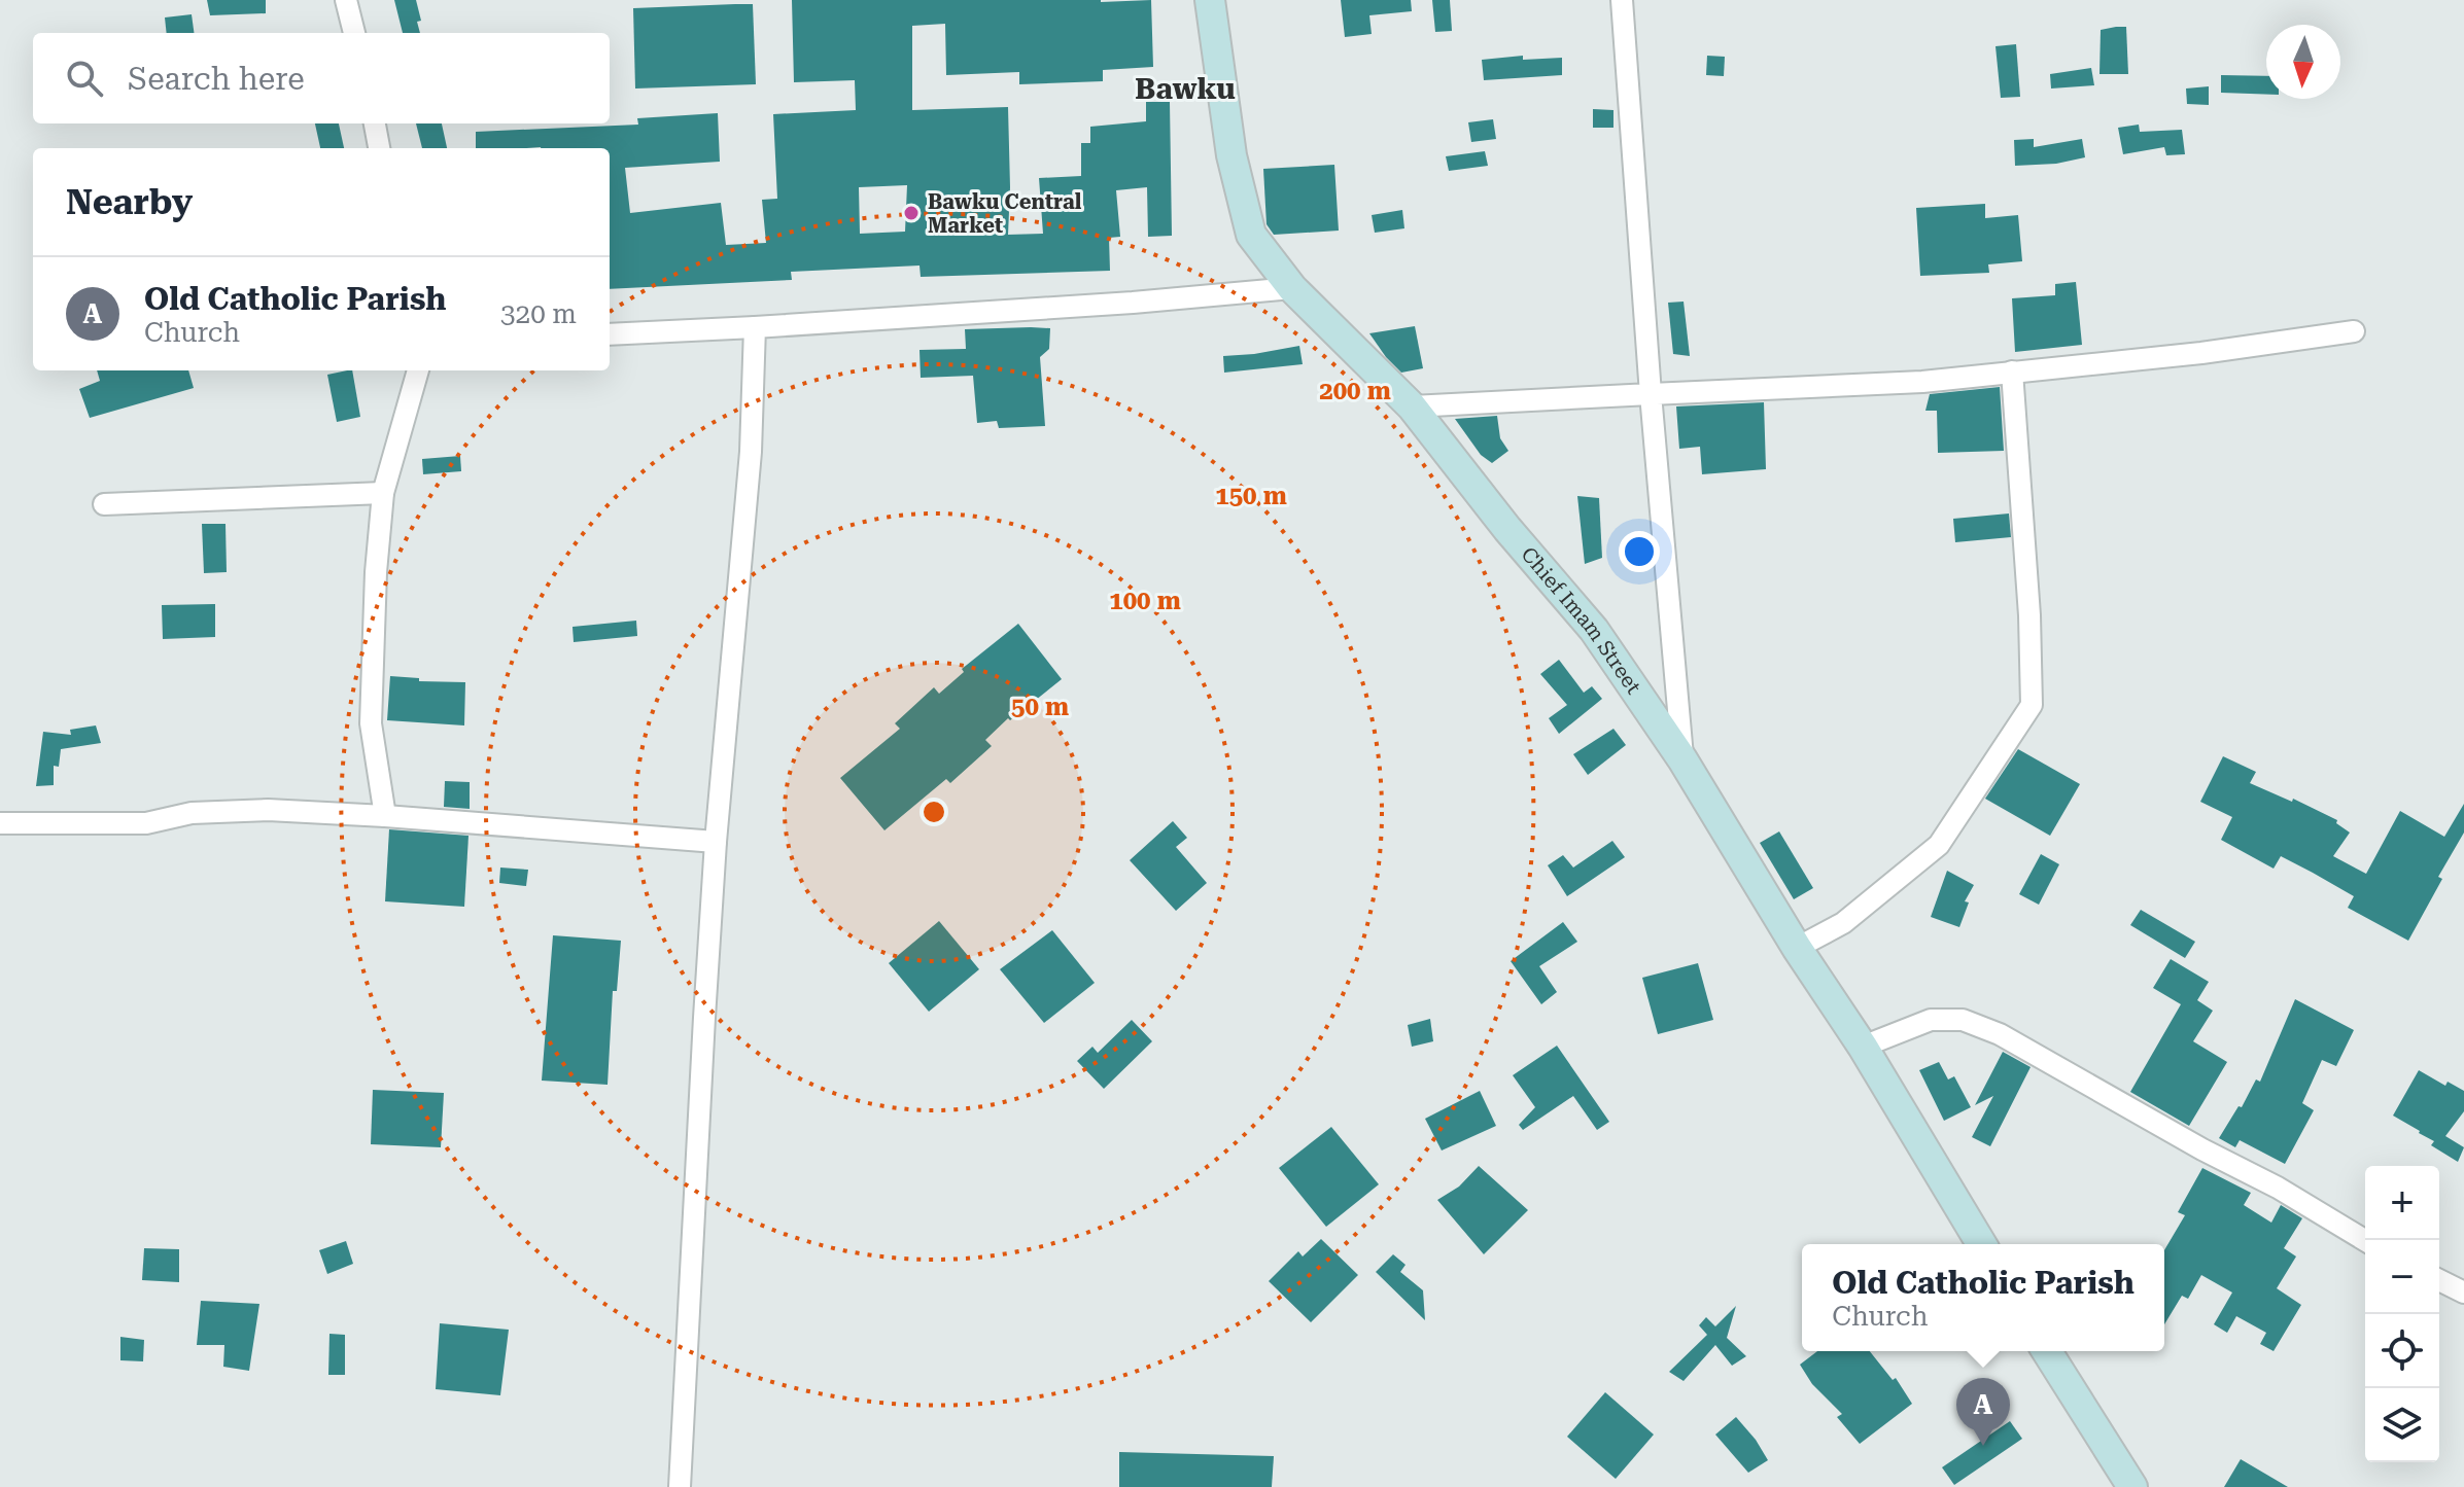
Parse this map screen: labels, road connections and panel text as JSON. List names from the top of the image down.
{
  "streets": {
    "street": ["Chief Imam Street"]
  },
  "districts": ["Bawku"],
  "places": ["Bawku Central Market"],
  "north": "bottom",
  "page": {
    "search": "Search here",
    "heading": "Nearby",
    "list": [
      {
        "mark": "A",
        "name": "Old Catholic Parish",
        "note": "Church",
        "value": "320 m"
      }
    ],
    "map_buttons": ["+", "−"],
    "popup": ["Old Catholic Parish", "Church"],
    "pins": "A"
  },
  "rings": [
    "200 m",
    "150 m",
    "100 m",
    "50 m"
  ]
}
